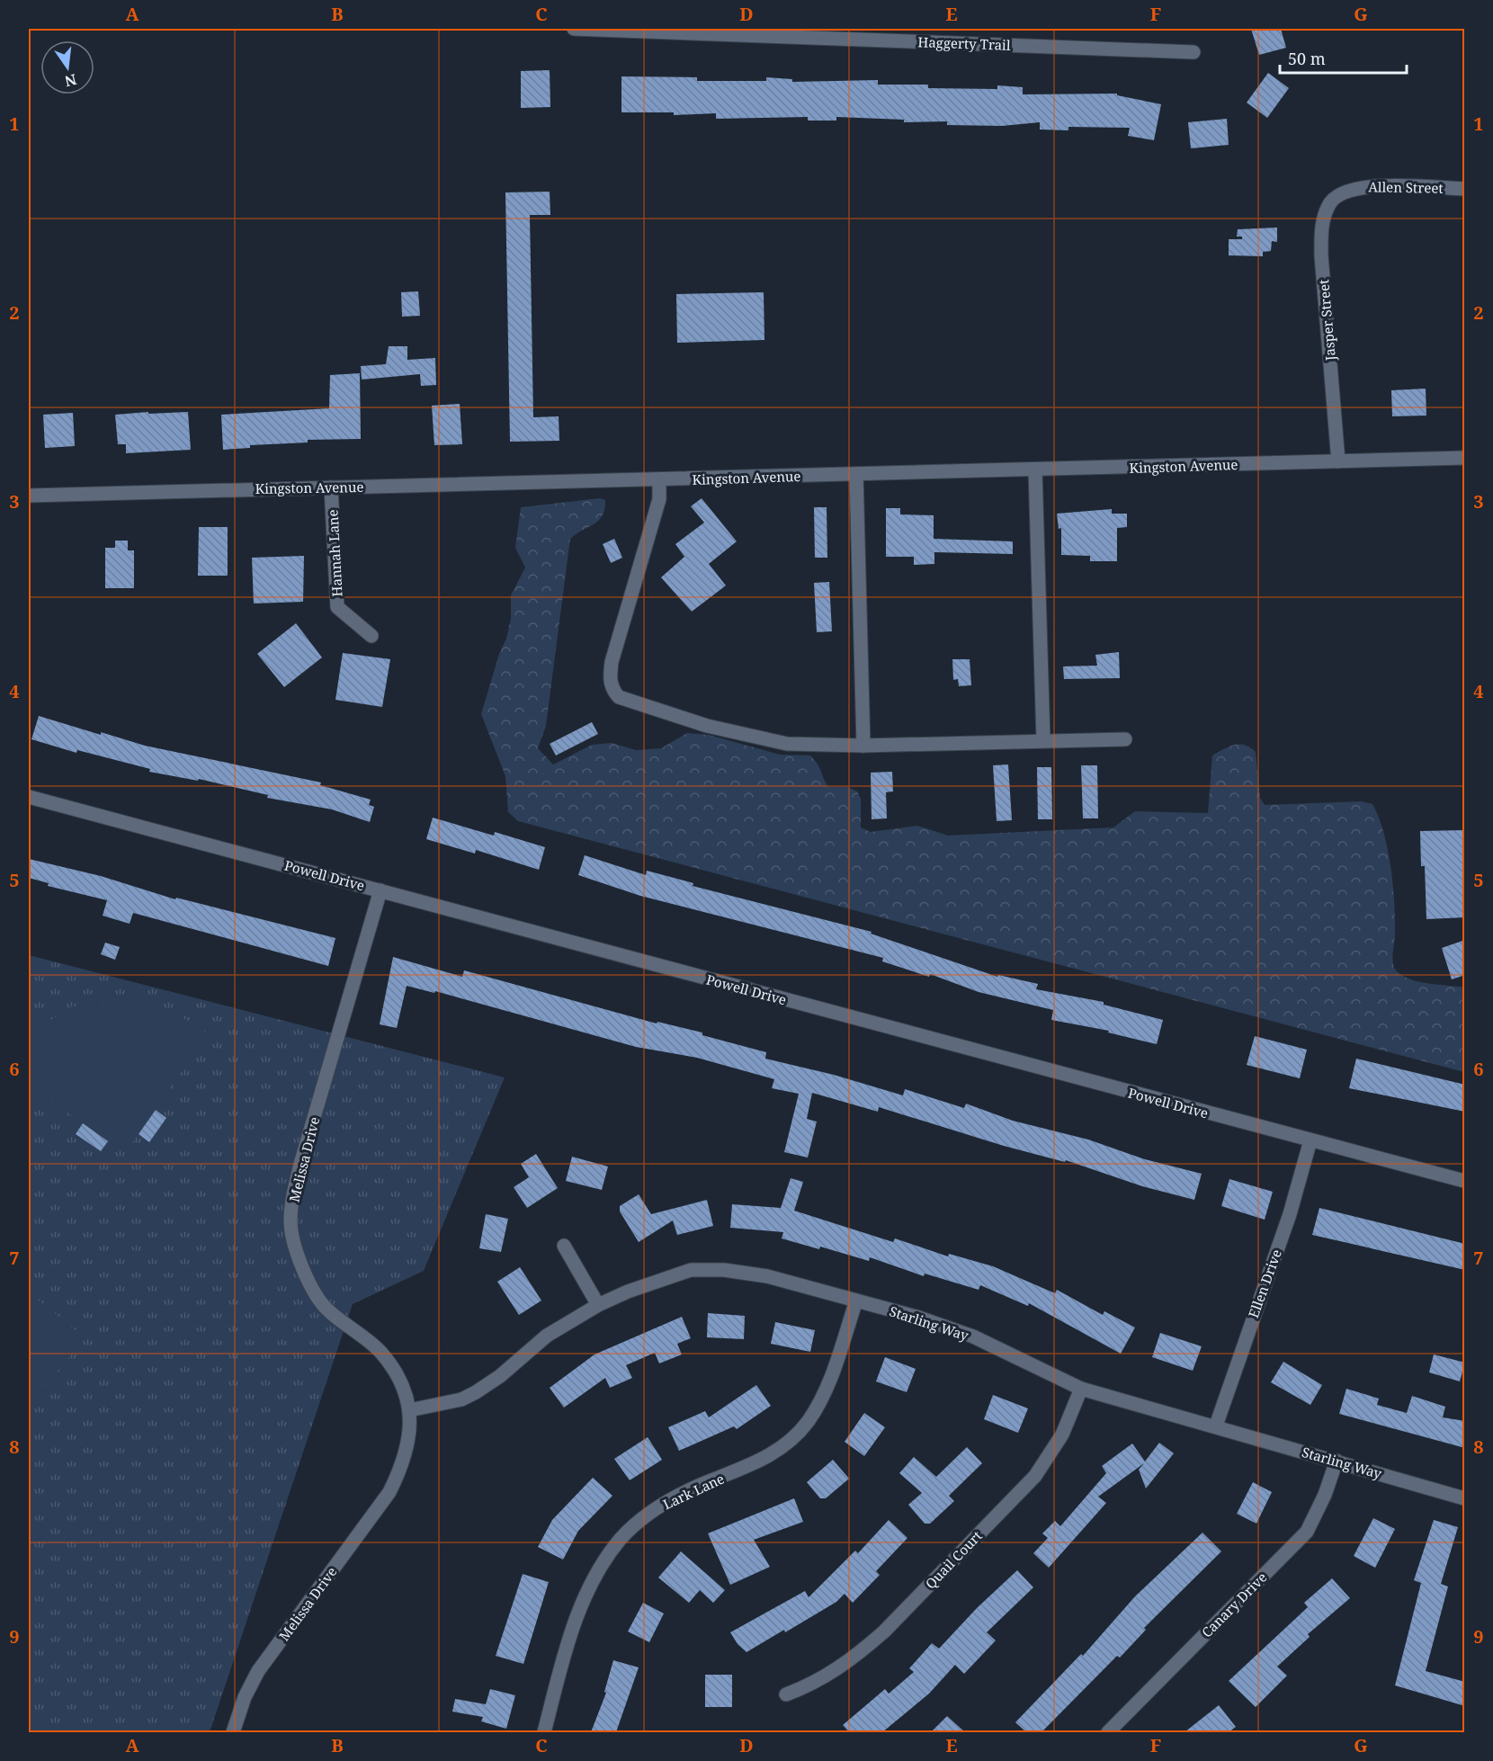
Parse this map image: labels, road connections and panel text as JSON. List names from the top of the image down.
{
  "streets": {
    "street": [
      "Haggerty Trail",
      "Allen Street",
      "Jasper Street",
      "Kingston Avenue",
      "Hannah Lane",
      "Powell Drive",
      "Melissa Drive",
      "Ellen Drive",
      "Starling Way",
      "Lark Lane",
      "Quail Court",
      "Canary Drive"
    ]
  },
  "crossings": [
    ["Allen Street", "Jasper Street"],
    ["Jasper Street", "Kingston Avenue"],
    ["Kingston Avenue", "Hannah Lane"],
    ["Powell Drive", "Melissa Drive"],
    ["Powell Drive", "Ellen Drive"],
    ["Melissa Drive", "Starling Way"],
    ["Ellen Drive", "Starling Way"],
    ["Starling Way", "Lark Lane"],
    ["Starling Way", "Quail Court"],
    ["Starling Way", "Canary Drive"]
  ],
  "scale_bar": "50 m",
  "north": "bottom",
  "grid": {
    "columns": [
      "A",
      "B",
      "C",
      "D",
      "E",
      "F",
      "G"
    ],
    "rows": [
      "1",
      "2",
      "3",
      "4",
      "5",
      "6",
      "7",
      "8",
      "9"
    ]
  }
}
